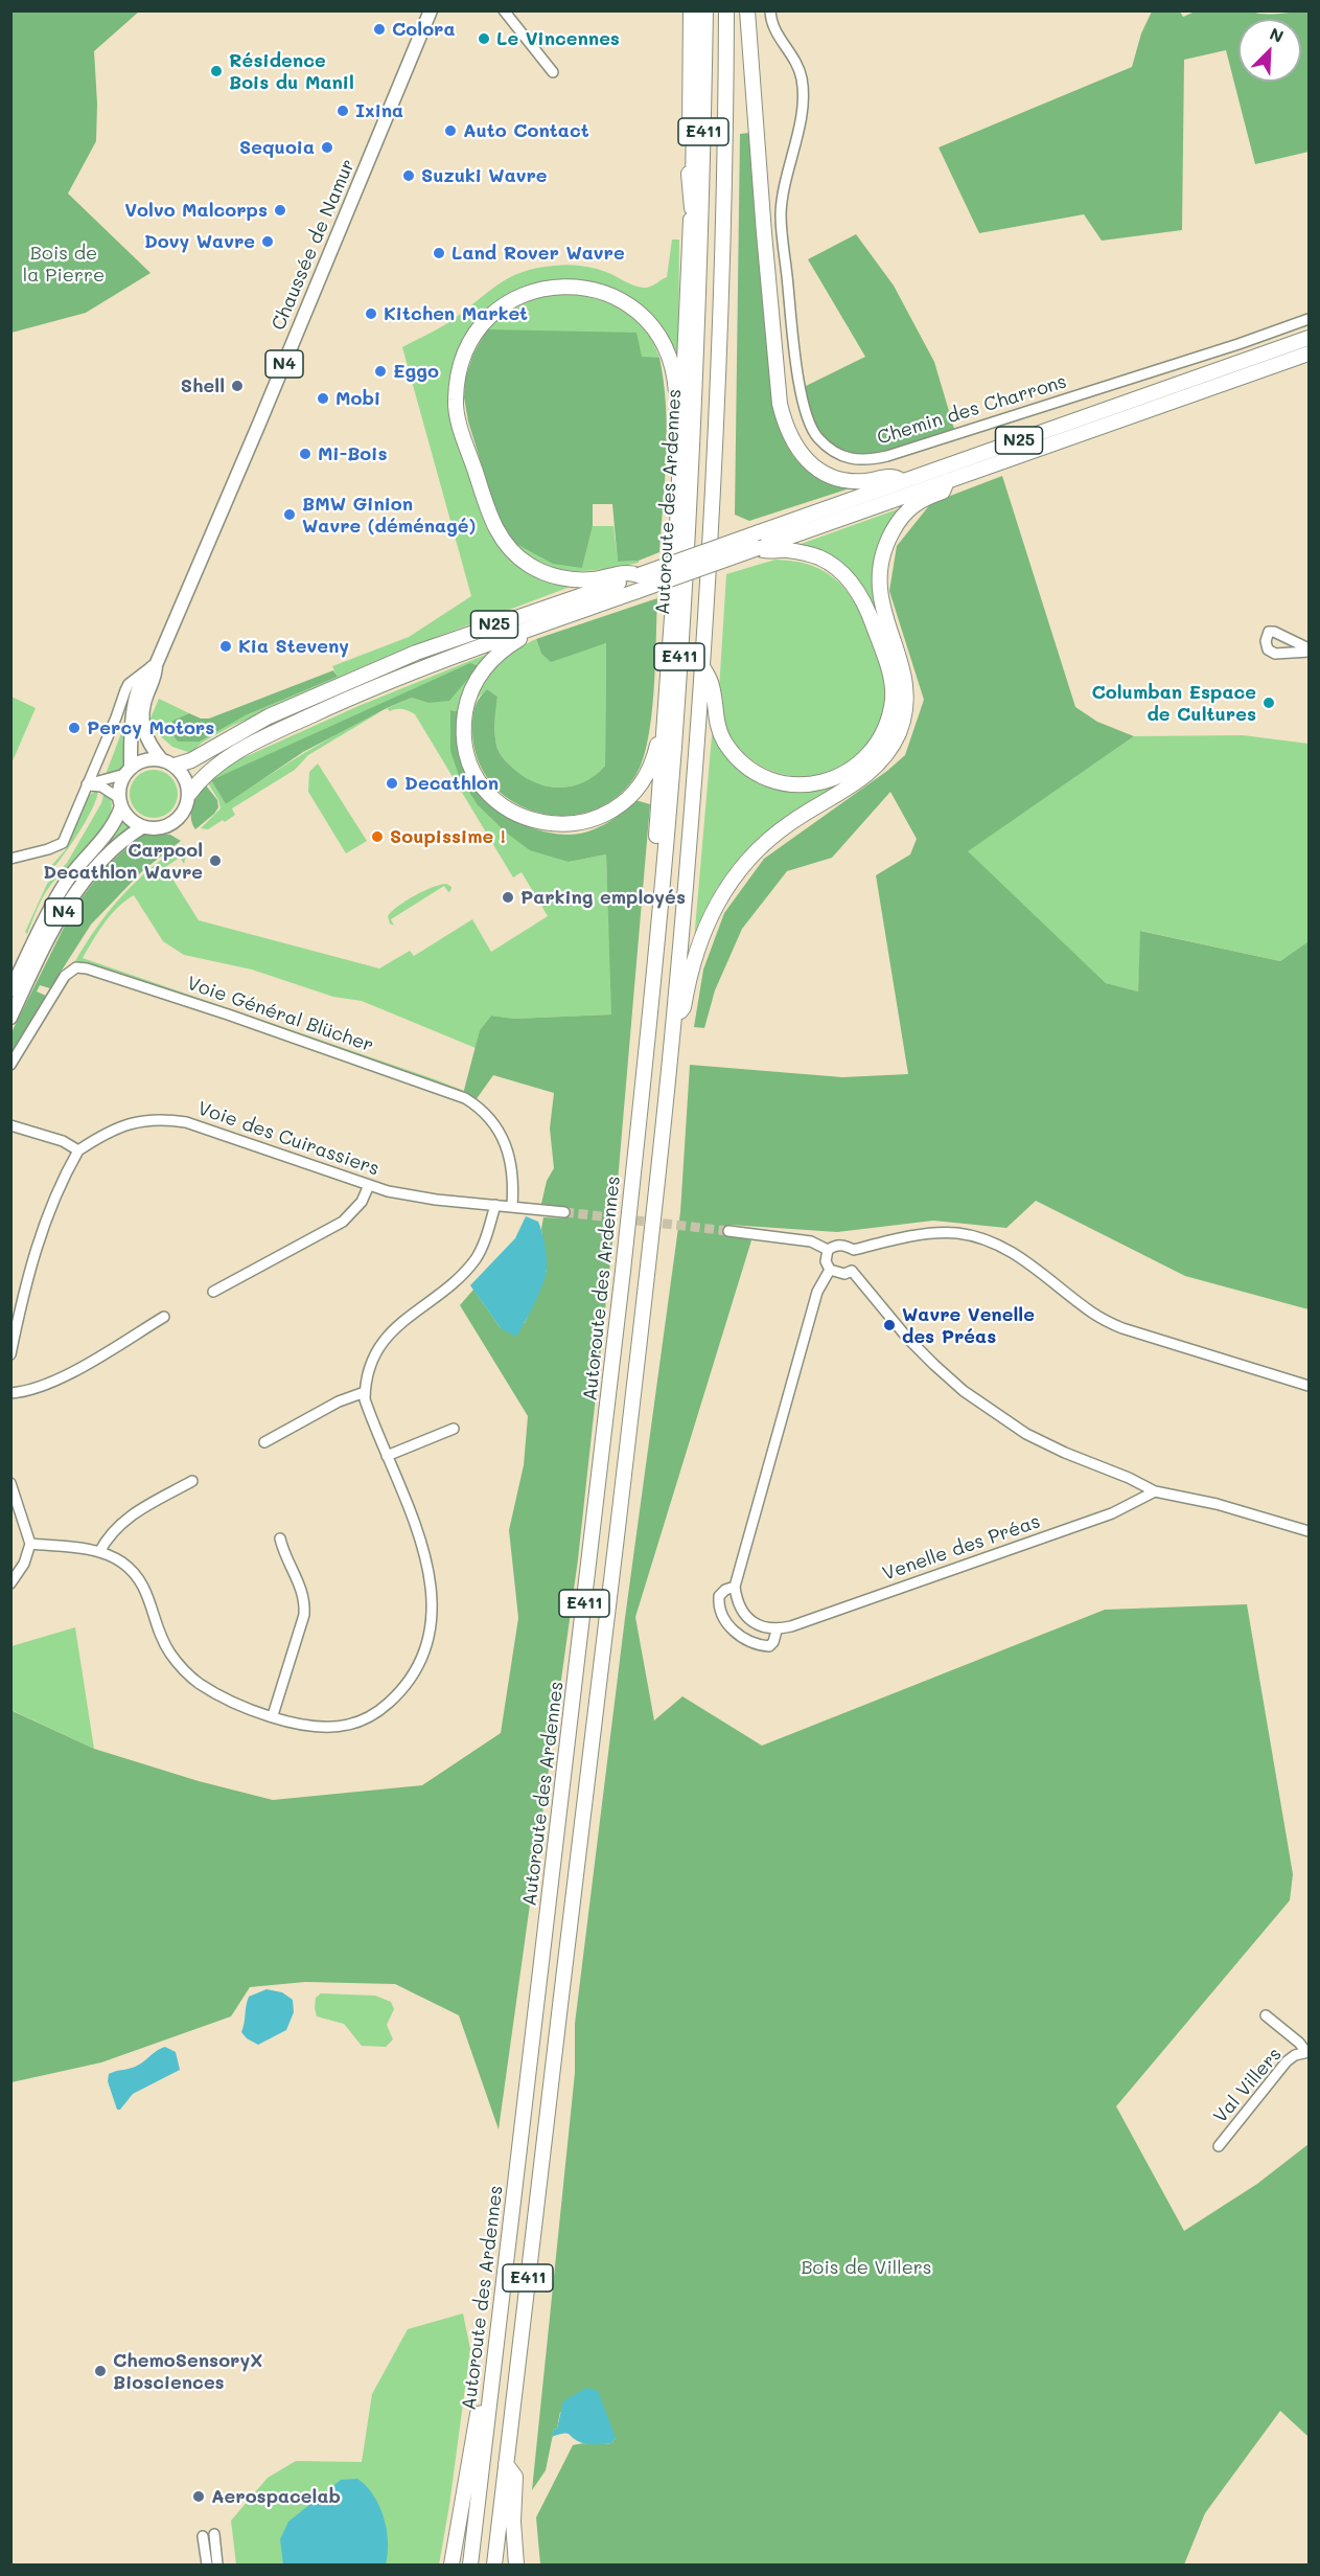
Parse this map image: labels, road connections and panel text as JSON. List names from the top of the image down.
{
  "streets": {
    "highway": ["E411", "N25", "Autoroute des Ardennes"],
    "main road": ["Chaussée de Namur", "N4"],
    "street": [
      "Chemin des Charrons",
      "Voie Général Blücher",
      "Voie des Cuirassiers",
      "Venelle des Préas",
      "Val Villers"
    ]
  },
  "crossings": [
    ["Chaussée de Namur", "N4"],
    ["Chaussée de Namur", "N25"],
    ["N4", "N25"],
    ["Voie Général Blücher", "Voie des Cuirassiers"]
  ],
  "parks": ["Bois de la Pierre", "Bois de Villers"],
  "places": [
    "Colora",
    "Le Vincennes",
    "Résidence Bois du Manil",
    "Ixina",
    "Auto Contact",
    "Sequoia",
    "Suzuki Wavre",
    "Volvo Malcorps",
    "Dovy Wavre",
    "Land Rover Wavre",
    "Kitchen Market",
    "Eggo",
    "Shell",
    "Mobi",
    "Mi-Bois",
    "BMW Ginion Wavre (déménagé)",
    "Kia Steveny",
    "Columban Espace de Cultures",
    "Percy Motors",
    "Decathlon",
    "Soupissime !",
    "Carpool Decathlon Wavre",
    "Parking employés",
    "Wavre Venelle des Préas",
    "ChemoSensoryX Biosciences",
    "Aerospacelab"
  ],
  "north": "top right"
}
